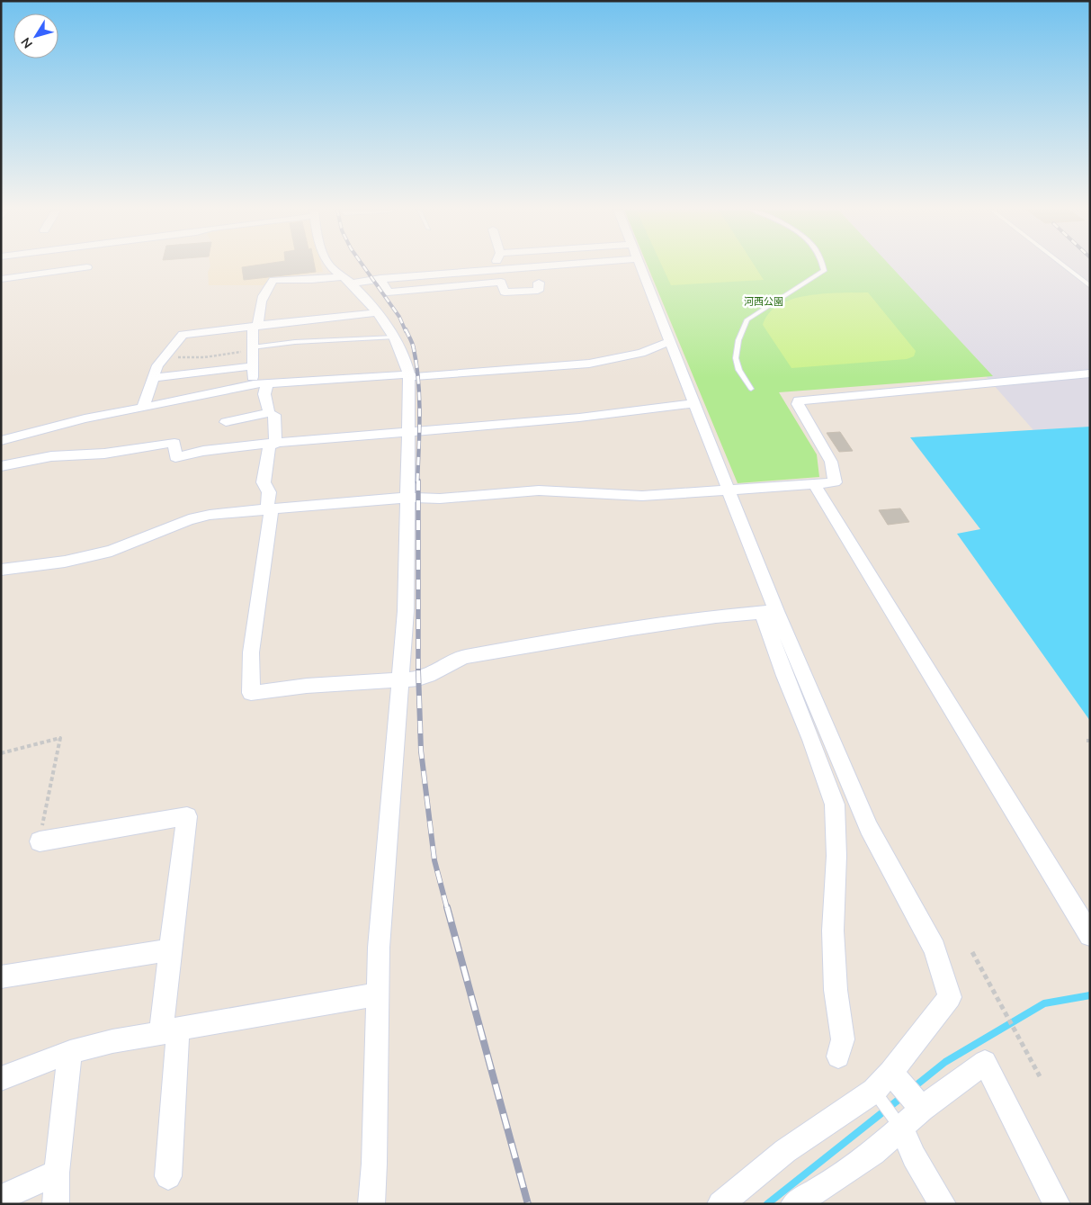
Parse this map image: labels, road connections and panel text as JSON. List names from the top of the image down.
{
  "parks": ["河西公園"],
  "north": "bottom left"
}
